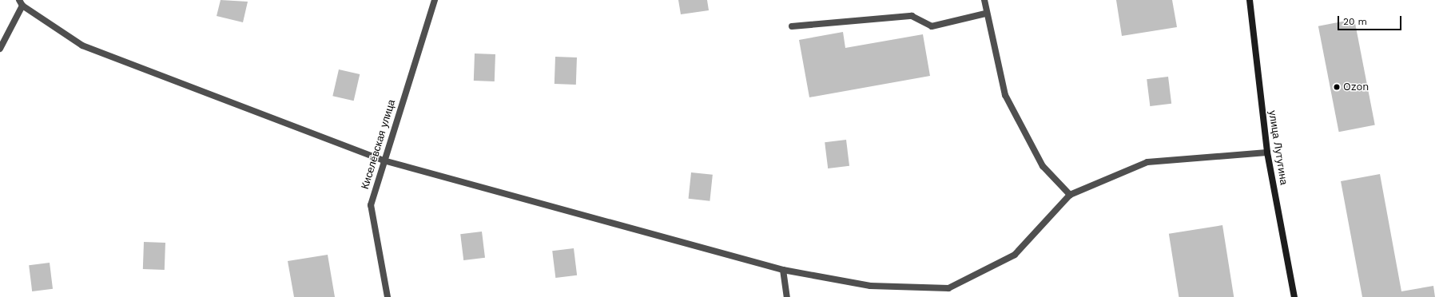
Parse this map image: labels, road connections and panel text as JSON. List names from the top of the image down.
{
  "streets": {
    "main road": ["улица Лутугина"],
    "street": ["Киселёвская улица"]
  },
  "places": ["Ozon"],
  "scale_bar": "20 m"
}
